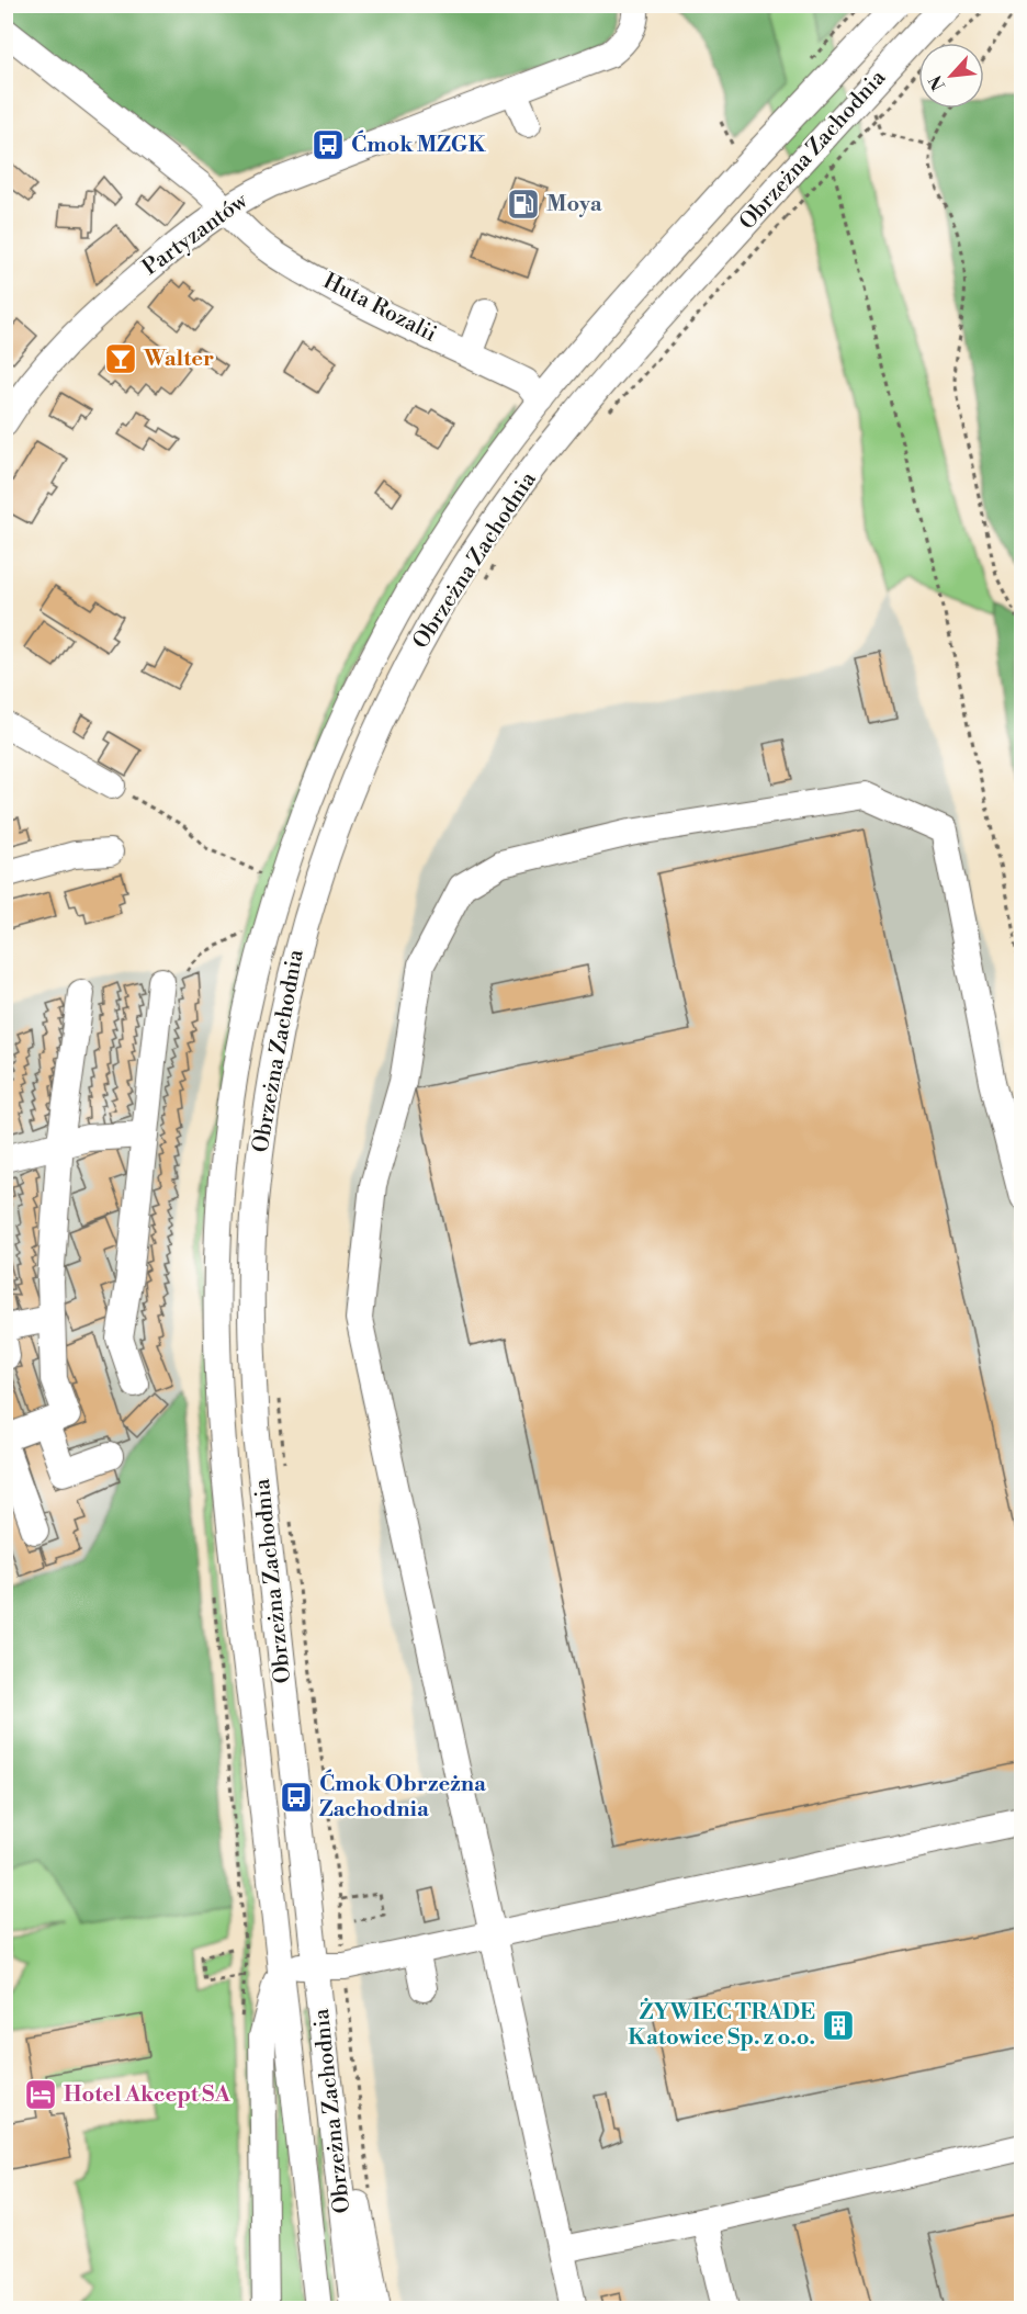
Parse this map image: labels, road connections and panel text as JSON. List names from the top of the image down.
{
  "streets": {
    "street": ["Obrzeżna Zachodnia", "Partyzantów", "Huta Rozalii"]
  },
  "crossings": [
    ["Obrzeżna Zachodnia", "Huta Rozalii"],
    ["Partyzantów", "Huta Rozalii"]
  ],
  "places": {
    "bus stop": ["Ćmok MZGK", "Ćmok Obrzeżna Zachodnia"],
    "fuel station": ["Moya"],
    "bar": ["Walter"],
    "building": ["ŻYWIEC TRADE Katowice Sp. z o.o."],
    "hotel": ["Hotel Akcept SA"]
  },
  "north": "bottom left"
}
